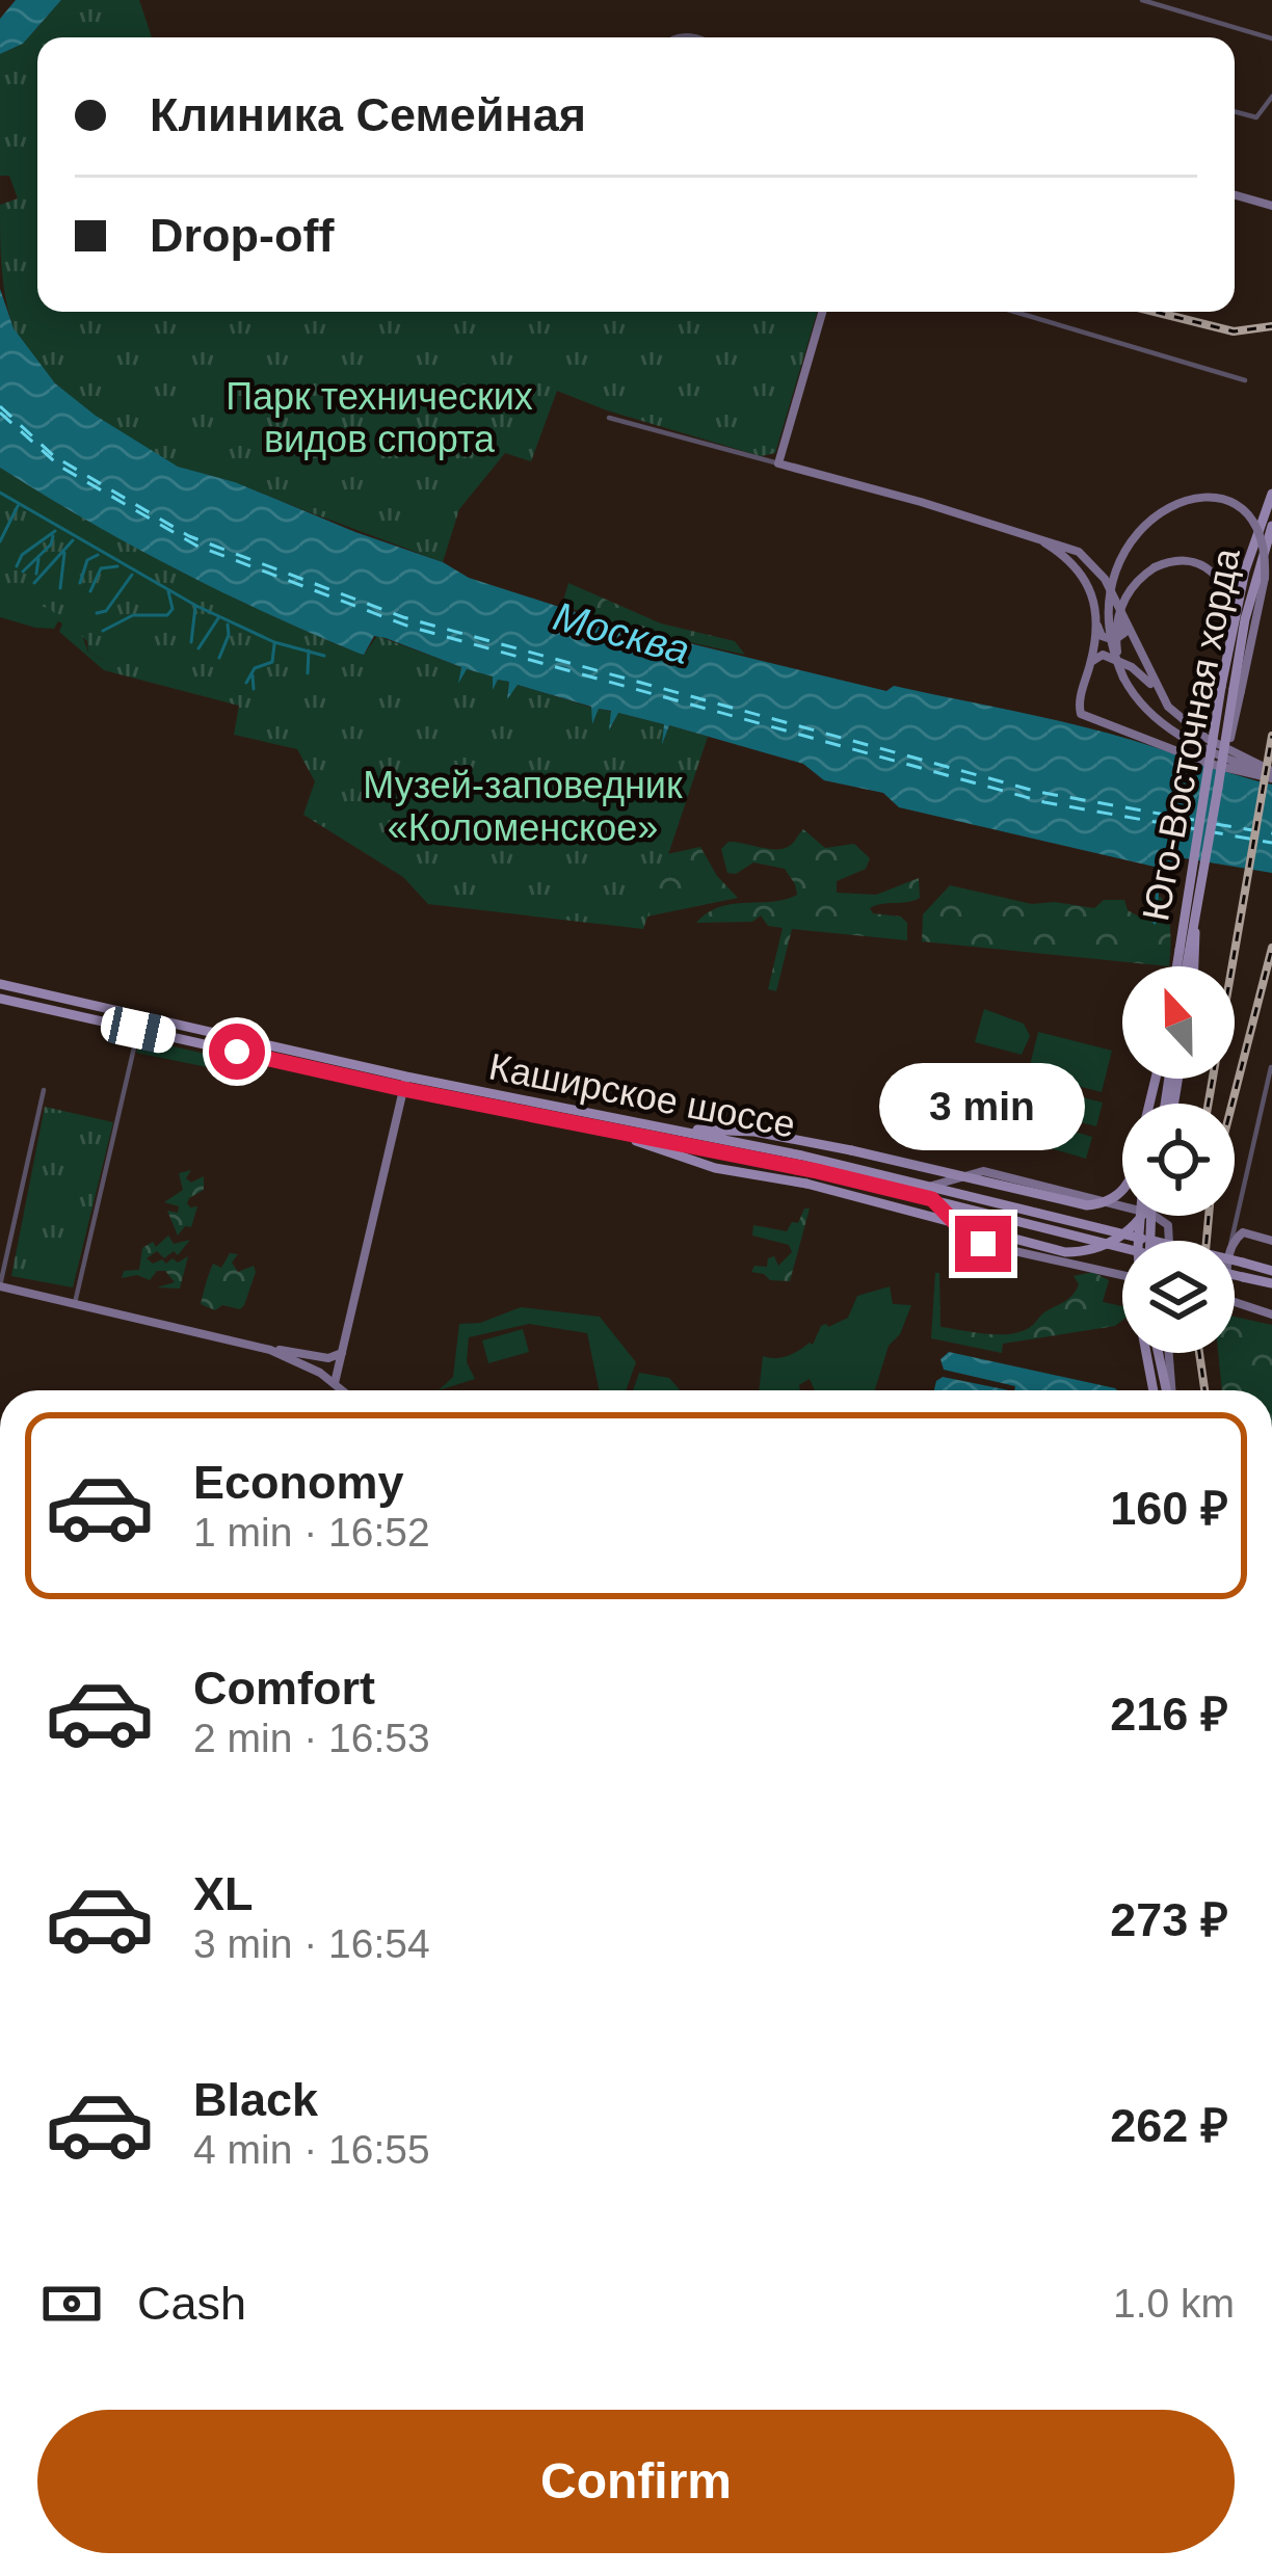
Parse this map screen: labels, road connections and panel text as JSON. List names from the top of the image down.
{
  "streets": {
    "main road": ["Юго-Восточная хорда", "Каширское шоссе"]
  },
  "water": ["Москва"],
  "parks": ["Парк технических видов спорта", "Музей-заповедник «Коломенское»"],
  "north": "top",
  "page": {
    "banner": ["Клиника Семейная", "Drop-off"],
    "bubble": "3 min",
    "list": [
      {
        "name": "Economy",
        "note": "1 min · 16:52",
        "value": "160 ₽"
      },
      {
        "name": "Comfort",
        "note": "2 min · 16:53",
        "value": "216 ₽"
      },
      {
        "name": "XL",
        "note": "3 min · 16:54",
        "value": "273 ₽"
      },
      {
        "name": "Black",
        "note": "4 min · 16:55",
        "value": "262 ₽"
      }
    ],
    "pay": ["Cash", "1.0 km"],
    "buttons": "Confirm"
  }
}
